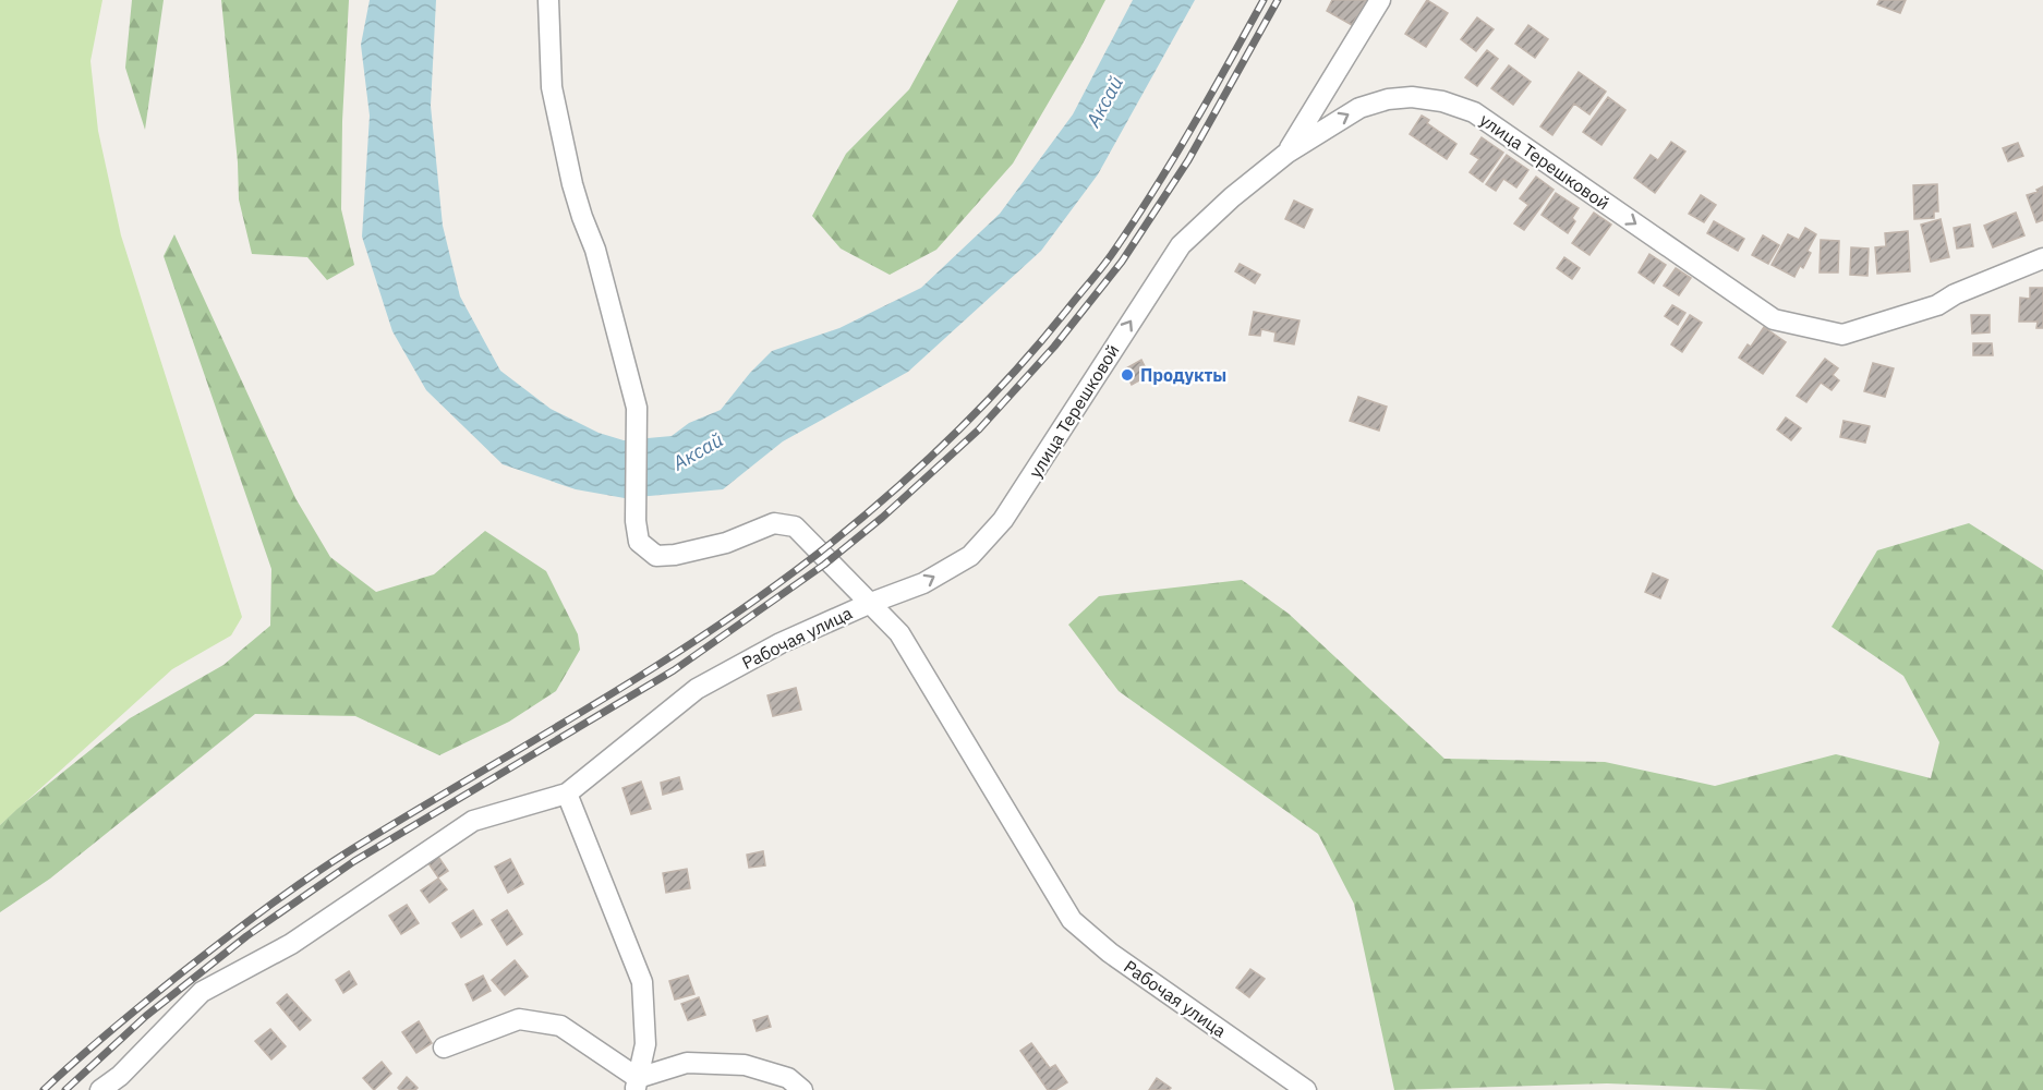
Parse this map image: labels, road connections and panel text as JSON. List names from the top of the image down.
{
  "streets": {
    "street": ["улица Терешковой", "Рабочая улица"]
  },
  "crossings": [
    ["улица Терешковой", "Рабочая улица"]
  ],
  "one_way": ["улица Терешковой"],
  "water": ["Аксай"],
  "places": ["Продукты"]
}
